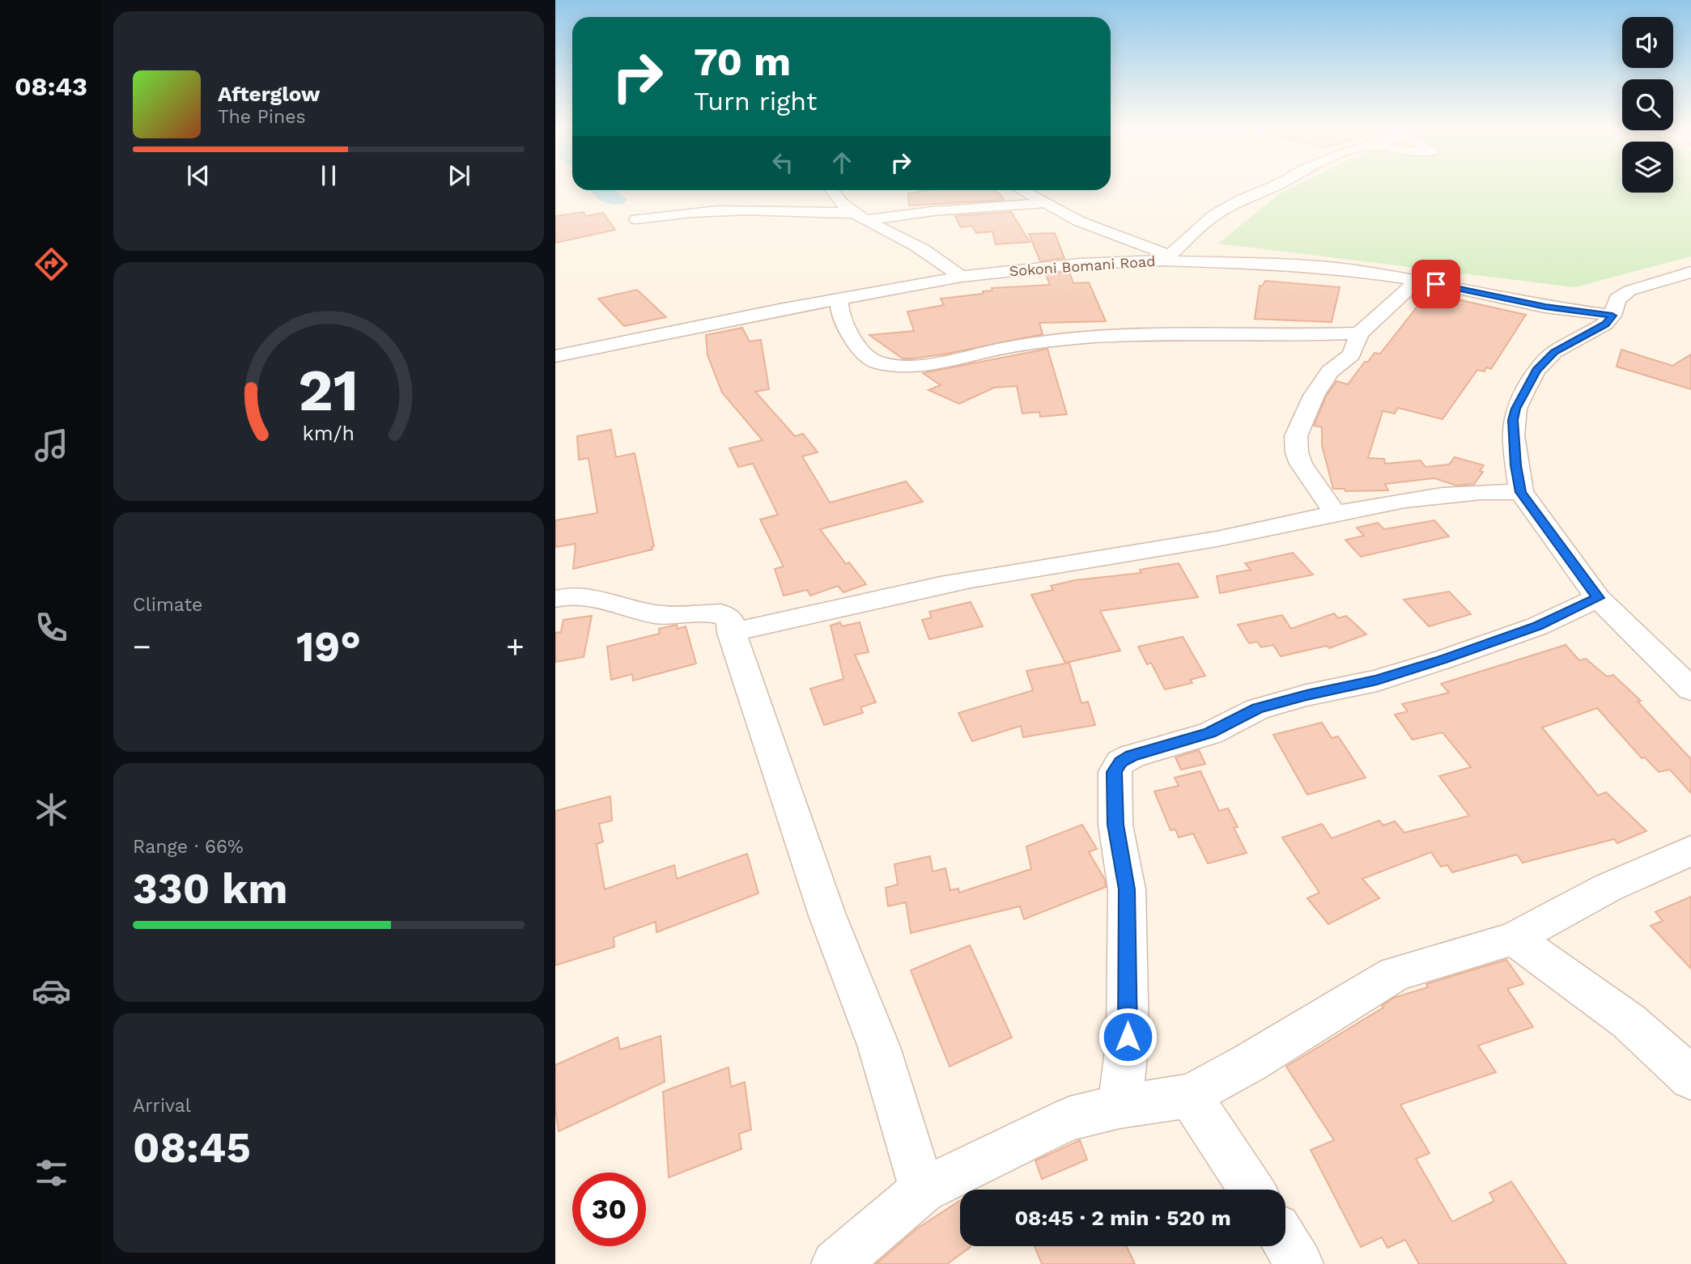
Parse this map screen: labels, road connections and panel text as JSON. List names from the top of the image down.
{
  "streets": {
    "street": ["Sokoni Bomani Road"]
  },
  "page": {
    "tabs": "08:43",
    "turn": ["70 m", "Turn right"],
    "song": ["Afterglow", "The Pines"],
    "tile": [
      "Climate",
      ["Range · 66%", "330 km"],
      ["Arrival", "08:45"]
    ],
    "heat": ["−", "19°", "+"],
    "limit": "30",
    "trip": "08:45 · 2 min · 520 m",
    "gauge": ["21", "km/h"]
  }
}
